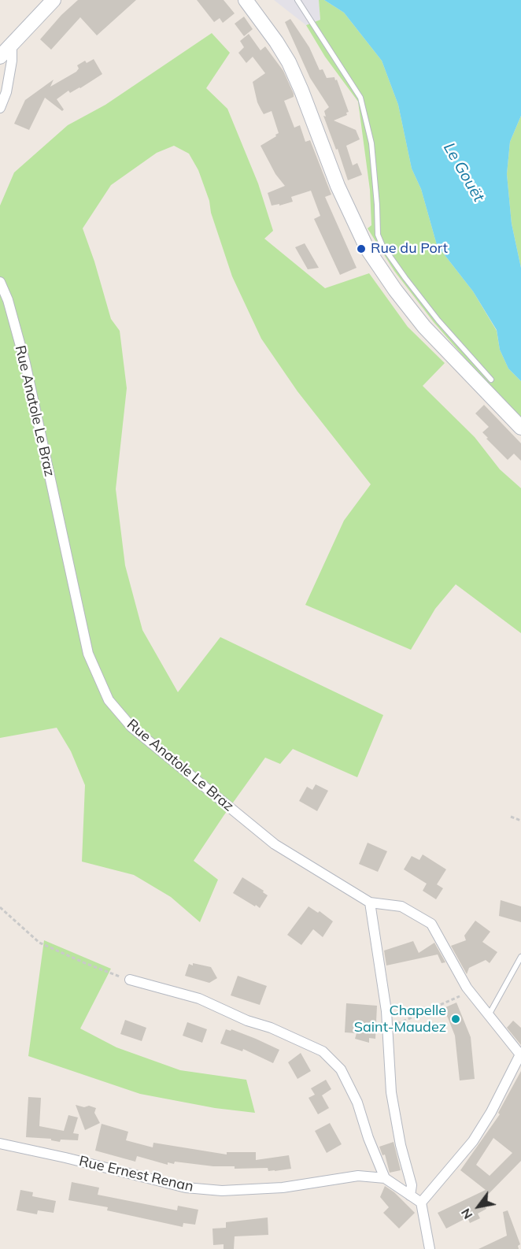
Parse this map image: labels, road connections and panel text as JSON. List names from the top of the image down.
{
  "streets": {
    "street": ["Rue Anatole Le Braz", "Rue Ernest Renan"]
  },
  "water": ["Le Gouët"],
  "places": ["Rue du Port", "Chapelle Saint-Maudez"],
  "north": "bottom left"
}
